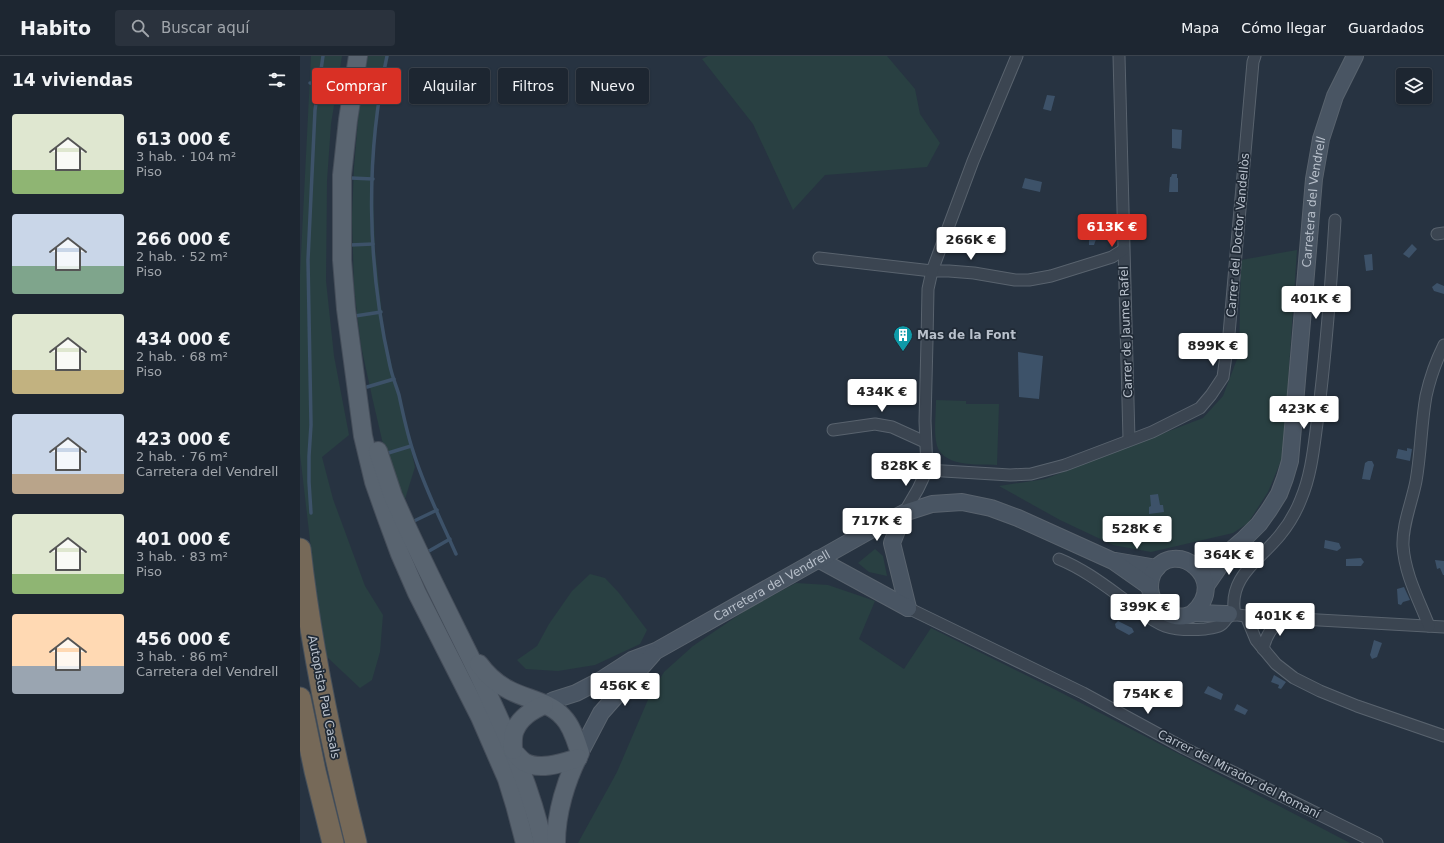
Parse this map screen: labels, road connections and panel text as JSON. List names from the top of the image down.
{
  "streets": {
    "highway": ["Autopista Pau Casals"],
    "street": [
      "Carretera del Vendrell",
      "Carrer del Doctor Vandellòs",
      "Carrer de Jaume Rafel",
      "Carrer del Mirador del Romaní"
    ]
  },
  "crossings": [
    ["Carrer del Doctor Vandellòs", "Carrer de Jaume Rafel"]
  ],
  "places": {
    "building": ["Mas de la Font"]
  },
  "page": {
    "header": "Habito",
    "search": "Buscar aquí",
    "nav": ["Mapa", "Cómo llegar", "Guardados"],
    "heading": "14 viviendas",
    "chip": [
      "Comprar",
      "Alquilar",
      "Filtros",
      "Nuevo"
    ],
    "list": [
      {
        "name": "613 000 €",
        "note": "3 hab. · 104 m² · Piso"
      },
      {
        "name": "266 000 €",
        "note": "2 hab. · 52 m² · Piso"
      },
      {
        "name": "434 000 €",
        "note": "2 hab. · 68 m² · Piso"
      },
      {
        "name": "423 000 €",
        "note": "2 hab. · 76 m² · Carretera del Vendrell"
      },
      {
        "name": "401 000 €",
        "note": "3 hab. · 83 m² · Piso"
      },
      {
        "name": "456 000 €",
        "note": "3 hab. · 86 m² · Carretera del Vendrell"
      }
    ],
    "price": [
      "613K €",
      "266K €",
      "401K €",
      "899K €",
      "434K €",
      "423K €",
      "828K €",
      "717K €",
      "528K €",
      "364K €",
      "399K €",
      "401K €",
      "456K €",
      "754K €"
    ]
  }
}
